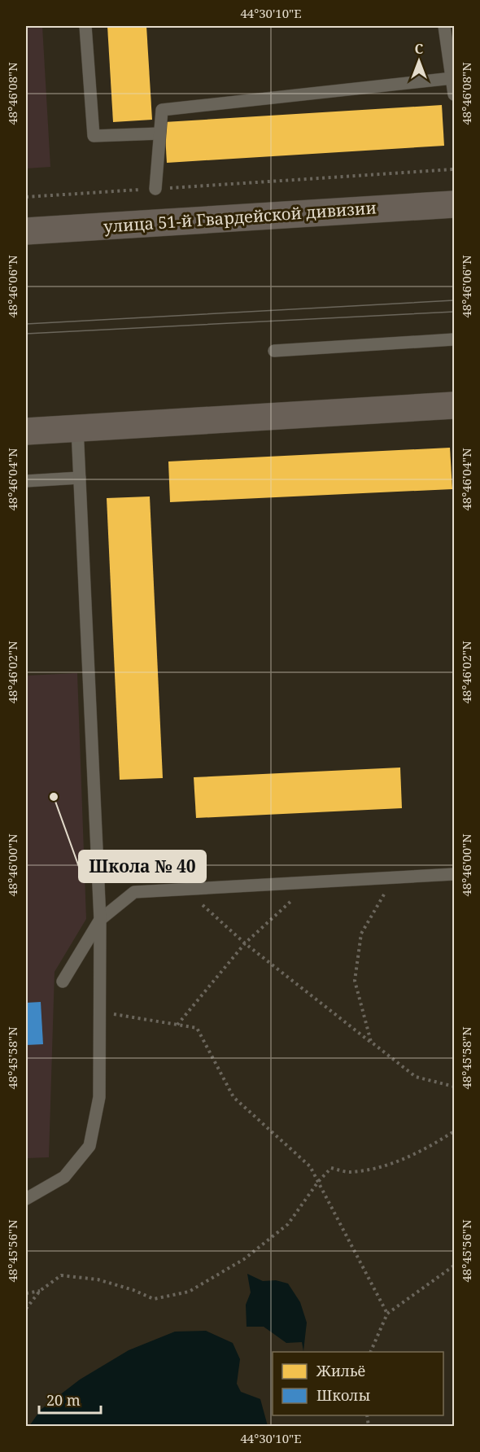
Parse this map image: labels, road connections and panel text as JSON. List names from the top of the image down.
{
  "streets": {
    "main road": ["улица 51-й Гвардейской дивизии"]
  },
  "places": ["Школа № 40"],
  "legend": ["Жильё", "Школы"],
  "scale_bar": "20 m",
  "north": "top",
  "coordinates": [
    "44°30'10\"E",
    "48°46'08\"N",
    "48°46'06\"N",
    "48°46'04\"N",
    "48°46'02\"N",
    "48°46'00\"N",
    "48°45'58\"N",
    "48°45'56\"N"
  ]
}
